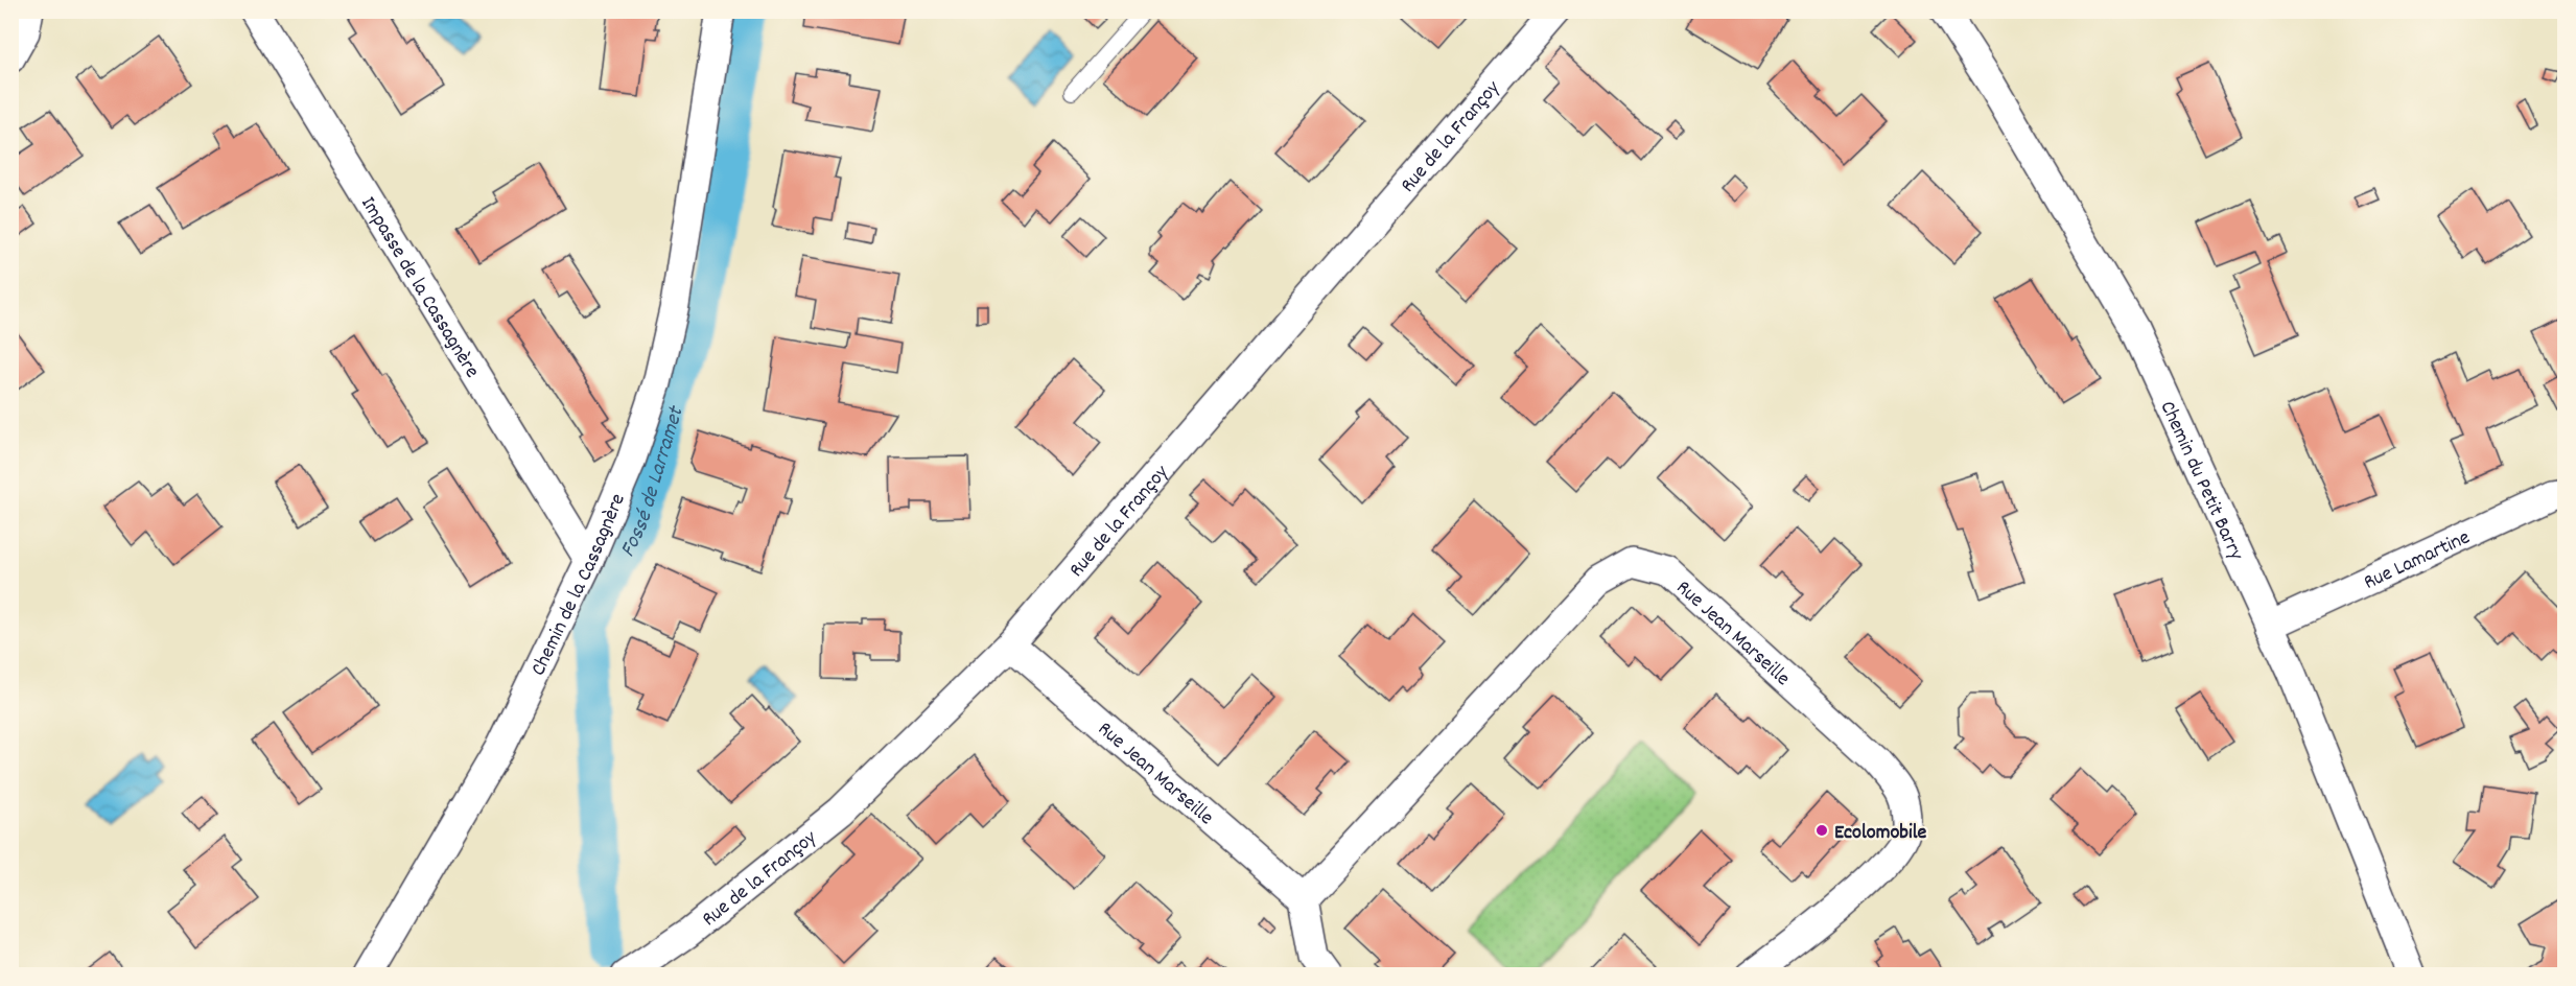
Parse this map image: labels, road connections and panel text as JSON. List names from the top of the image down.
{
  "streets": {
    "street": [
      "Rue de la Françoy",
      "Impasse de la Cassagnère",
      "Chemin du Petit Barry",
      "Rue Lamartine",
      "Chemin de la Cassagnère",
      "Rue Jean Marseille"
    ]
  },
  "crossings": [
    ["Rue de la Françoy", "Rue Jean Marseille"],
    ["Impasse de la Cassagnère", "Chemin de la Cassagnère"],
    ["Chemin du Petit Barry", "Rue Lamartine"]
  ],
  "water": ["Fossé de Larramet"],
  "places": ["Ecolomobile"]
}
